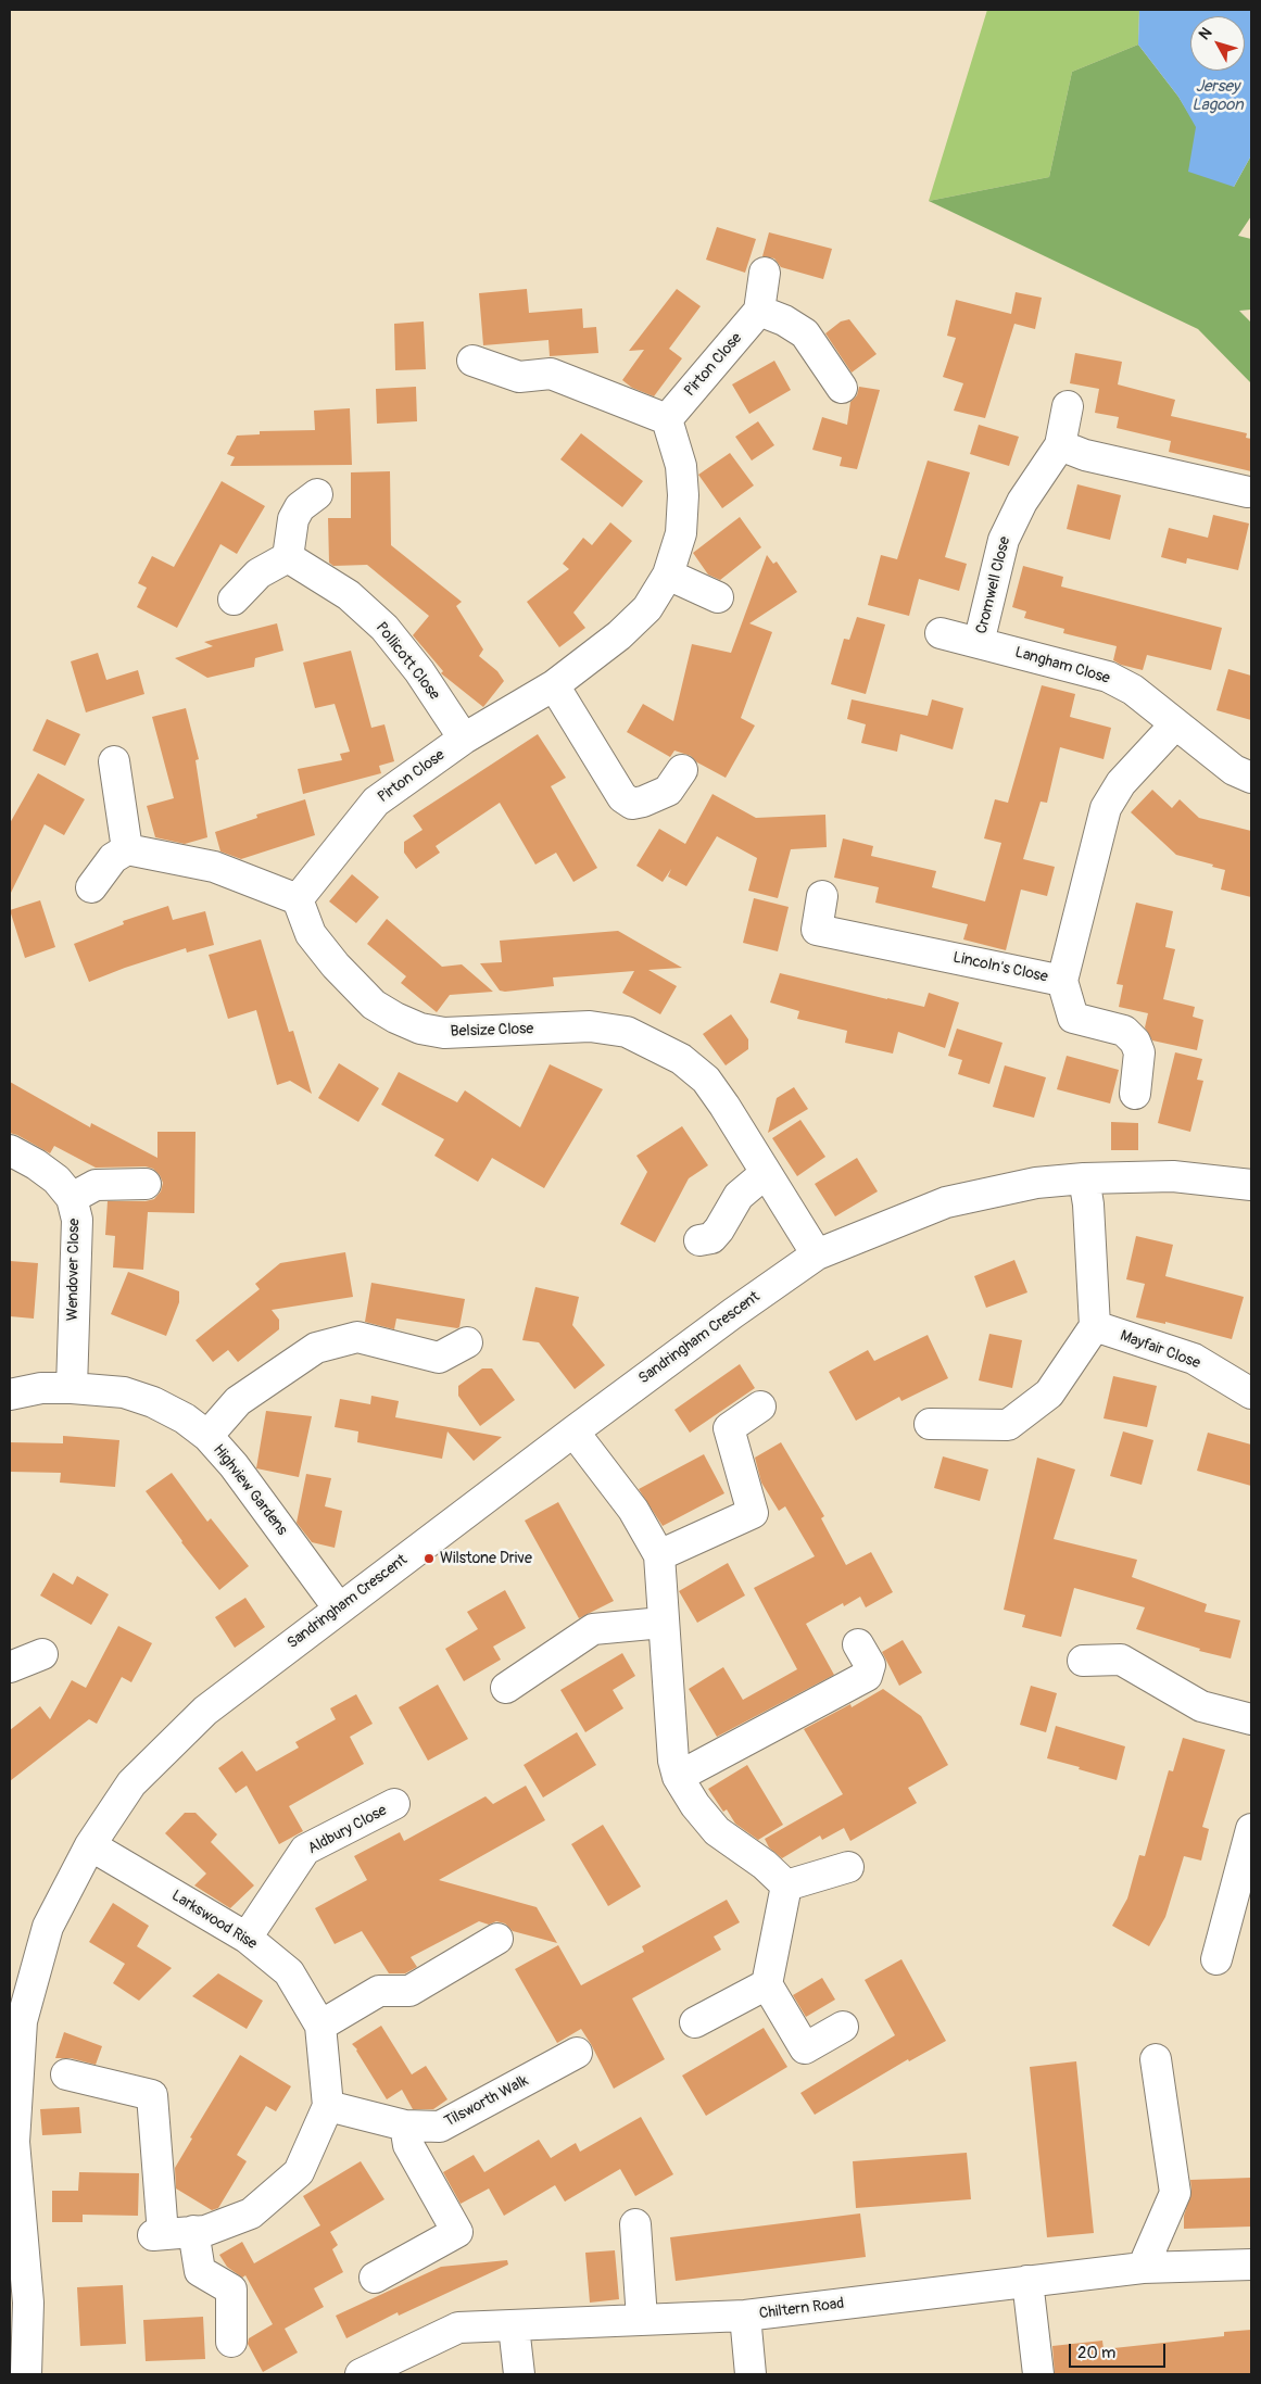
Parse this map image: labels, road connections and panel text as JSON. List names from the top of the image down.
{
  "streets": {
    "street": [
      "Pirton Close",
      "Cromwell Close",
      "Pollicott Close",
      "Langham Close",
      "Lincoln's Close",
      "Belsize Close",
      "Wendover Close",
      "Sandringham Crescent",
      "Mayfair Close",
      "Highview Gardens",
      "Aldbury Close",
      "Larkswood Rise",
      "Tilsworth Walk",
      "Chiltern Road"
    ]
  },
  "crossings": [
    ["Pirton Close", "Pollicott Close"],
    ["Pirton Close", "Belsize Close"],
    ["Cromwell Close", "Langham Close"],
    ["Langham Close", "Lincoln's Close"],
    ["Belsize Close", "Sandringham Crescent"],
    ["Wendover Close", "Highview Gardens"],
    ["Sandringham Crescent", "Highview Gardens"],
    ["Sandringham Crescent", "Larkswood Rise"],
    ["Aldbury Close", "Larkswood Rise"],
    ["Larkswood Rise", "Tilsworth Walk"]
  ],
  "water": ["Jersey Lagoon"],
  "places": ["Wilstone Drive"],
  "scale_bar": "20 m",
  "north": "top left"
}
